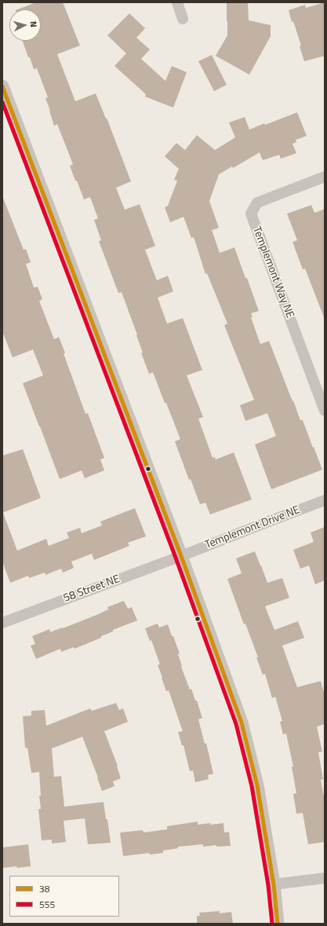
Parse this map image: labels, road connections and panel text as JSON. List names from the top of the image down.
{
  "streets": {
    "street": ["Templemont Way NE", "Templemont Drive NE", "58 Street NE"]
  },
  "crossings": [
    ["Templemont Drive NE", "58 Street NE"]
  ],
  "lines": ["transit line 38", "transit line 555"],
  "legend": ["38", "555"],
  "north": "right"
}
